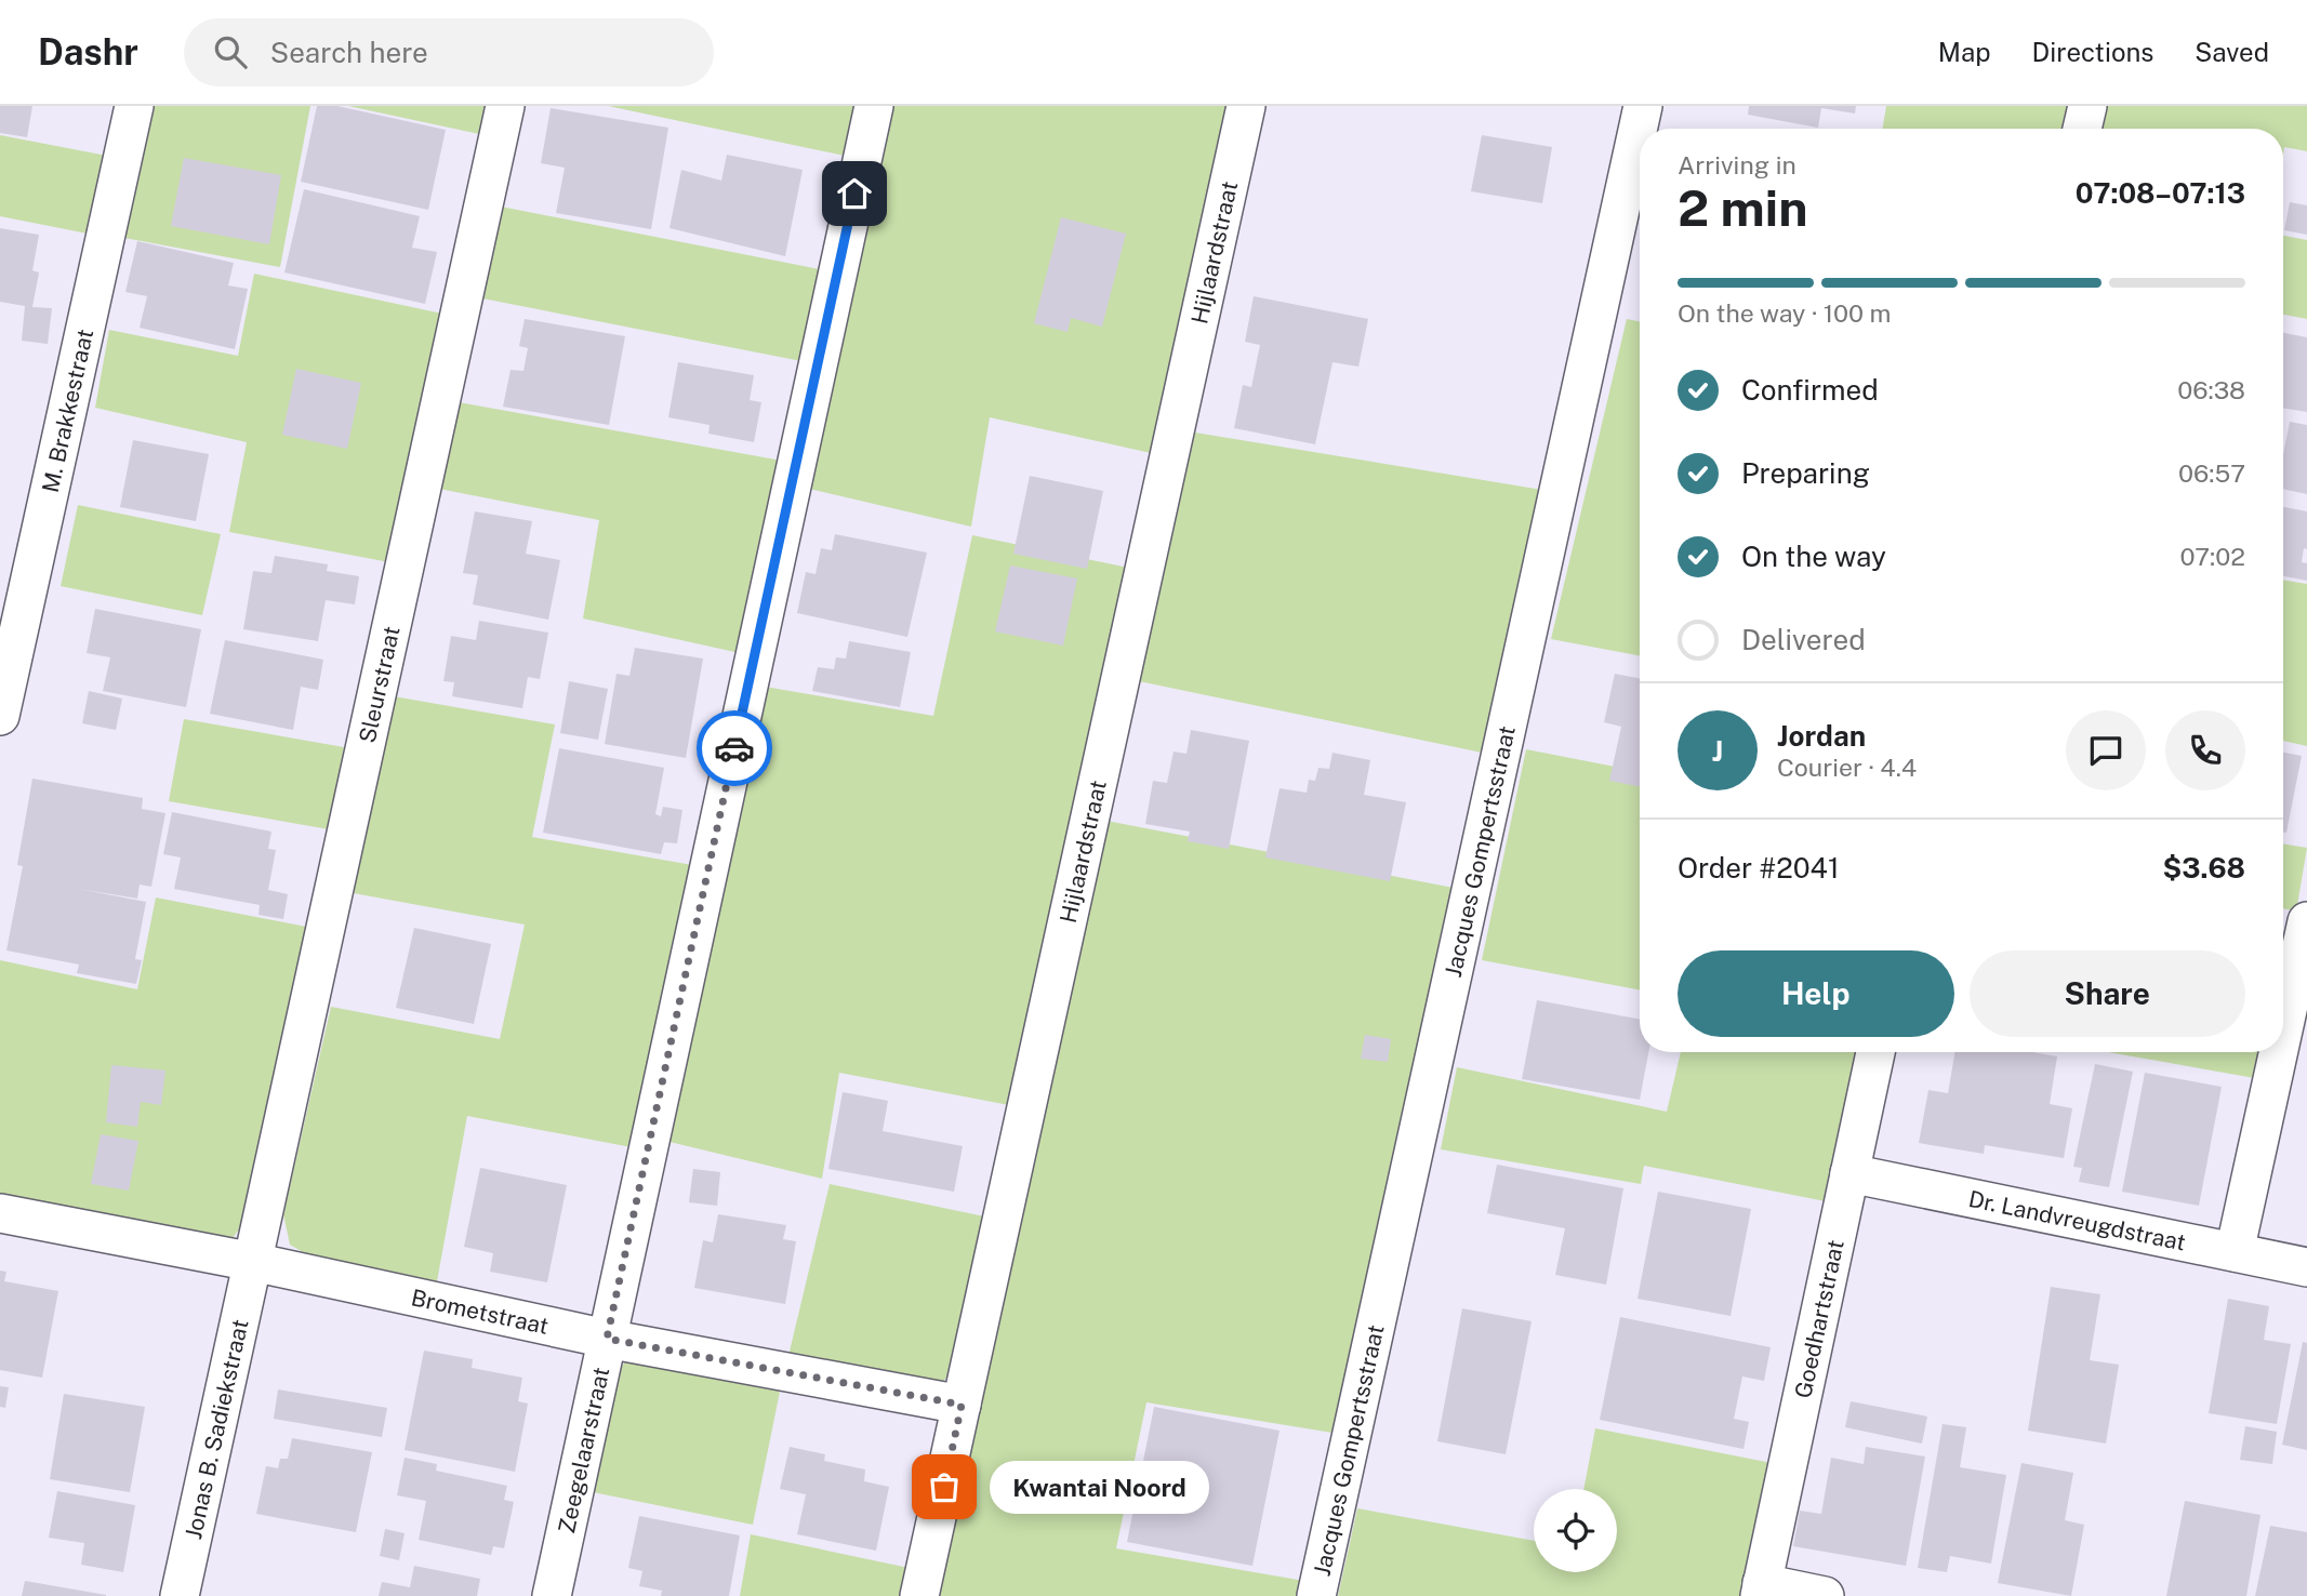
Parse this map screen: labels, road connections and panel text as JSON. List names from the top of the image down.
{
  "streets": {
    "street": [
      "Hijlaardstraat",
      "M. Brakkestraat",
      "Sleurstraat",
      "Jacques Gompertsstraat",
      "Dr. Landvreugdstraat",
      "Brometstraat",
      "Goedhartstraat",
      "Jonas B. Sadiekstraat",
      "Zeegelaarstraat"
    ]
  },
  "crossings": [
    ["Hijlaardstraat", "Brometstraat"],
    ["Sleurstraat", "Brometstraat"],
    ["Sleurstraat", "Jonas B. Sadiekstraat"],
    ["Dr. Landvreugdstraat", "Goedhartstraat"],
    ["Brometstraat", "Jonas B. Sadiekstraat"],
    ["Brometstraat", "Zeegelaarstraat"]
  ],
  "places": ["Kwantai Noord"],
  "page": {
    "header": "Dashr",
    "search": "Search here",
    "nav": ["Map", "Directions", "Saved"],
    "heading": ["2 min", "Arriving in", "07:08–07:13"],
    "panel": [
      "Jordan",
      "Courier · 4.4",
      "Order #2041",
      "$3.68"
    ],
    "bar": "On the way · 100 m",
    "list": [
      ["Confirmed", "06:38"],
      ["Preparing", "06:57"],
      ["On the way", "07:02"],
      "Delivered"
    ],
    "round": "J",
    "buttons": ["Help", "Share"],
    "bubble": "Kwantai Noord"
  }
}
